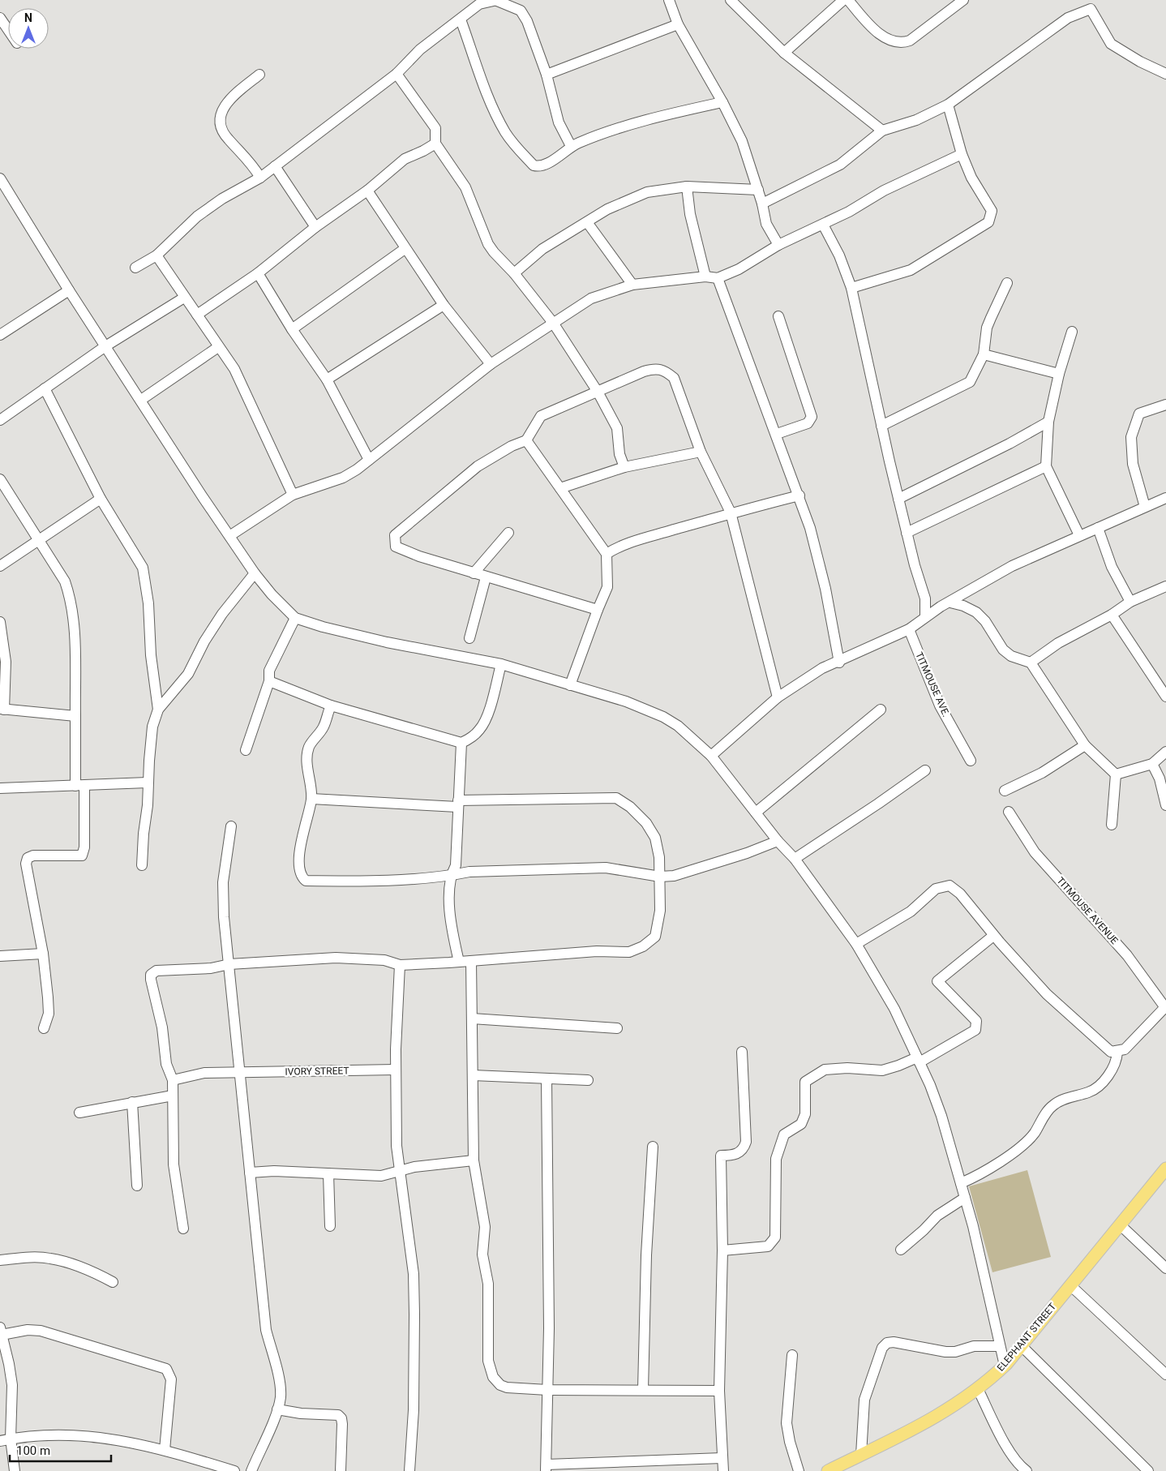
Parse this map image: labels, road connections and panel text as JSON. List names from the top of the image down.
{
  "streets": {
    "main road": ["ELEPHANT STREET"],
    "street": ["TITMOUSE AVE.", "TITMOUSE AVENUE", "IVORY STREET"]
  },
  "scale_bar": "100 m",
  "north": "top"
}
